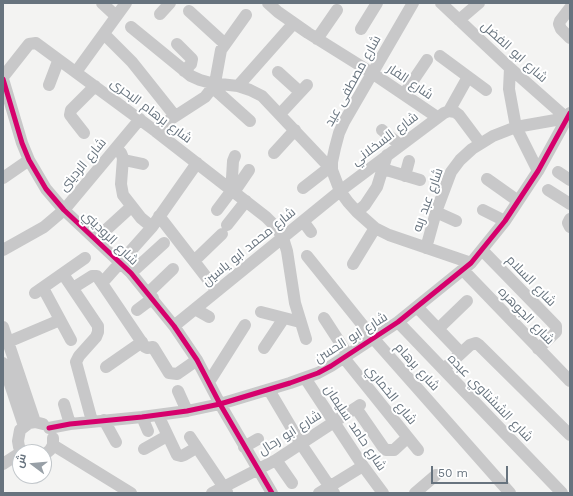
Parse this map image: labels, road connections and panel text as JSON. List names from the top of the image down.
{
  "streets": {
    "street": [
      "شارع ابو الفضل",
      "شارع مصطفى عيد",
      "شارع الفار",
      "شارع برهام البحرى",
      "شارع السخلاني",
      "شارع الردينى",
      "شارع عبد ربه",
      "شارع الروديني",
      "شارع محمد ابو ياسين",
      "شارع السلام",
      "شارع الجوهره",
      "شارع ابو الحسن",
      "شارع برهام",
      "شارع الخماري",
      "شارع الششتاوي عبده",
      "شارع حامد سليمان",
      "شارع ابو رحال"
    ]
  },
  "crossings": [
    ["شارع ابو الفضل", "شارع عبد ربه"],
    ["شارع ابو الفضل", "شارع ابو الحسن"],
    ["شارع مصطفى عيد", "شارع الفار"],
    ["شارع مصطفى عيد", "شارع السخلاني"],
    ["شارع مصطفى عيد", "شارع عبد ربه"],
    ["شارع مصطفى عيد", "شارع محمد ابو ياسين"],
    ["شارع مصطفى عيد", "شارع الجوهره"],
    ["شارع مصطفى عيد", "شارع ابو الحسن"],
    ["شارع الفار", "شارع السخلاني"],
    ["شارع برهام البحرى", "شارع الردينى"],
    ["شارع برهام البحرى", "شارع الروديني"],
    ["شارع برهام البحرى", "شارع محمد ابو ياسين"],
    ["شارع السخلاني", "شارع محمد ابو ياسين"],
    ["شارع الردينى", "شارع الروديني"],
    ["شارع عبد ربه", "شارع ابو الحسن"],
    ["شارع الروديني", "شارع محمد ابو ياسين"],
    ["شارع الروديني", "شارع ابو الحسن"],
    ["شارع الروديني", "شارع ابو رحال"],
    ["شارع السلام", "شارع الجوهره"],
    ["شارع السلام", "شارع ابو الحسن"],
    ["شارع الجوهره", "شارع ابو الحسن"],
    ["شارع ابو الحسن", "شارع برهام"],
    ["شارع ابو الحسن", "شارع الخماري"],
    ["شارع ابو الحسن", "شارع الششتاوي عبده"],
    ["شارع ابو الحسن", "شارع حامد سليمان"],
    ["شارع الخماري", "شارع ابو رحال"],
    ["شارع حامد سليمان", "شارع ابو رحال"]
  ],
  "scale_bar": "50 m",
  "north": "left"
}
